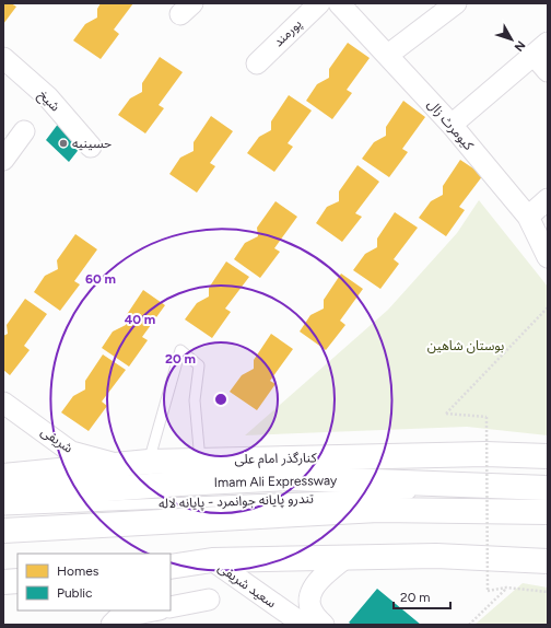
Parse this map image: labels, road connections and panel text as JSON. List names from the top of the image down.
{
  "streets": {
    "main road": ["کنارگذر امام علی", "Imam Ali Expressway"],
    "street": [
      "پورمند",
      "شیخ",
      "کیومرث زال",
      "شریفی",
      "سعید شریفی"
    ],
    "lane": ["تندرو پایانه جوانمرد - پایانه لاله"]
  },
  "crossings": [
    ["شریفی", "کنارگذر امام علی"]
  ],
  "parks": ["بوستان شاهین"],
  "places": ["حسینیه"],
  "legend": ["Homes", "Public"],
  "scale_bar": "20 m",
  "north": "bottom right",
  "rings": ["60 m", "40 m", "20 m"]
}
